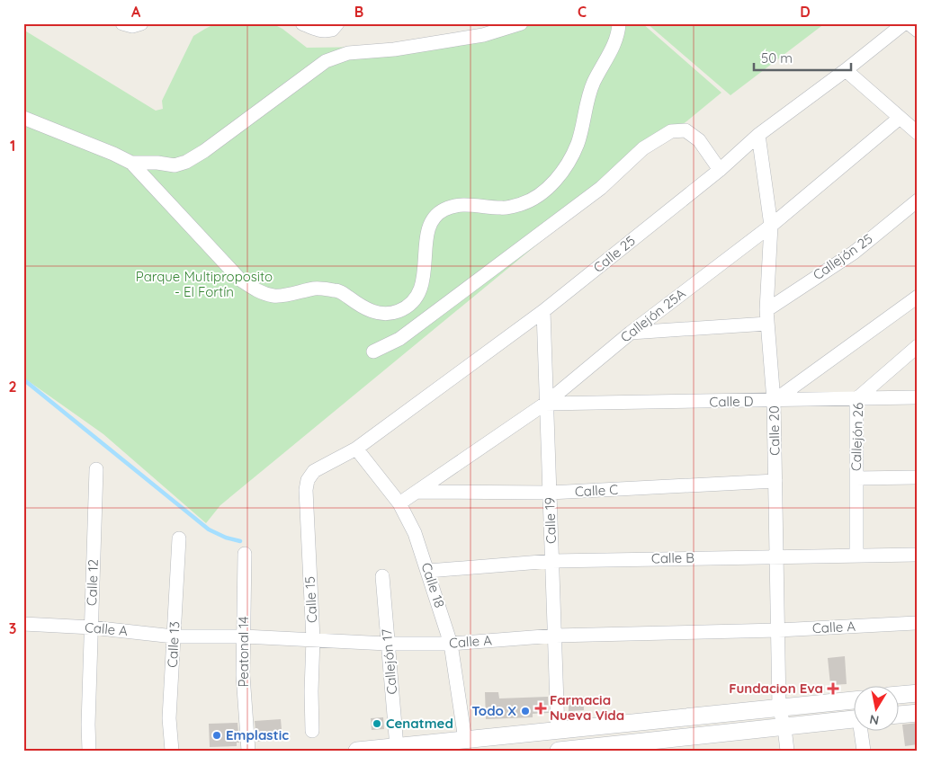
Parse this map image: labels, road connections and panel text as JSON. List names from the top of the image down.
{
  "streets": {
    "street": [
      "Calle 25",
      "Callejón 25",
      "Callejón 25A",
      "Calle D",
      "Calle 20",
      "Callejón 26",
      "Calle C",
      "Calle 19",
      "Calle B",
      "Calle 12",
      "Calle 18",
      "Calle 15",
      "Calle A",
      "Calle 13",
      "Peatonal 14",
      "Callejón 17"
    ]
  },
  "crossings": [
    ["Calle 25", "Calle 20"],
    ["Calle 25", "Calle 19"],
    ["Calle 25", "Calle 18"],
    ["Calle 25", "Calle 15"],
    ["Callejón 25", "Calle 20"],
    ["Callejón 25A", "Calle D"],
    ["Callejón 25A", "Calle 20"],
    ["Callejón 25A", "Calle C"],
    ["Callejón 25A", "Calle 19"],
    ["Callejón 25A", "Calle 18"],
    ["Calle D", "Calle 20"],
    ["Calle D", "Callejón 26"],
    ["Calle D", "Calle 19"],
    ["Calle 20", "Calle C"],
    ["Calle 20", "Calle B"],
    ["Calle 20", "Calle A"],
    ["Callejón 26", "Calle B"],
    ["Calle C", "Calle 19"],
    ["Calle 19", "Calle B"],
    ["Calle 19", "Calle A"],
    ["Calle B", "Calle 18"],
    ["Calle 12", "Calle A"],
    ["Calle 18", "Calle A"],
    ["Calle 15", "Calle A"],
    ["Calle A", "Calle 13"],
    ["Calle A", "Peatonal 14"],
    ["Calle A", "Callejón 17"]
  ],
  "parks": ["Parque Multiproposito - El Fortín"],
  "places": {
    "health": ["Fundacion Eva", "Farmacia Nueva Vida"],
    "other": ["Todo X", "Cenatmed", "Emplastic"]
  },
  "scale_bar": "50 m",
  "north": "bottom",
  "grid": {
    "columns": [
      "A",
      "B",
      "C",
      "D"
    ],
    "rows": ["1", "2", "3"]
  }
}
